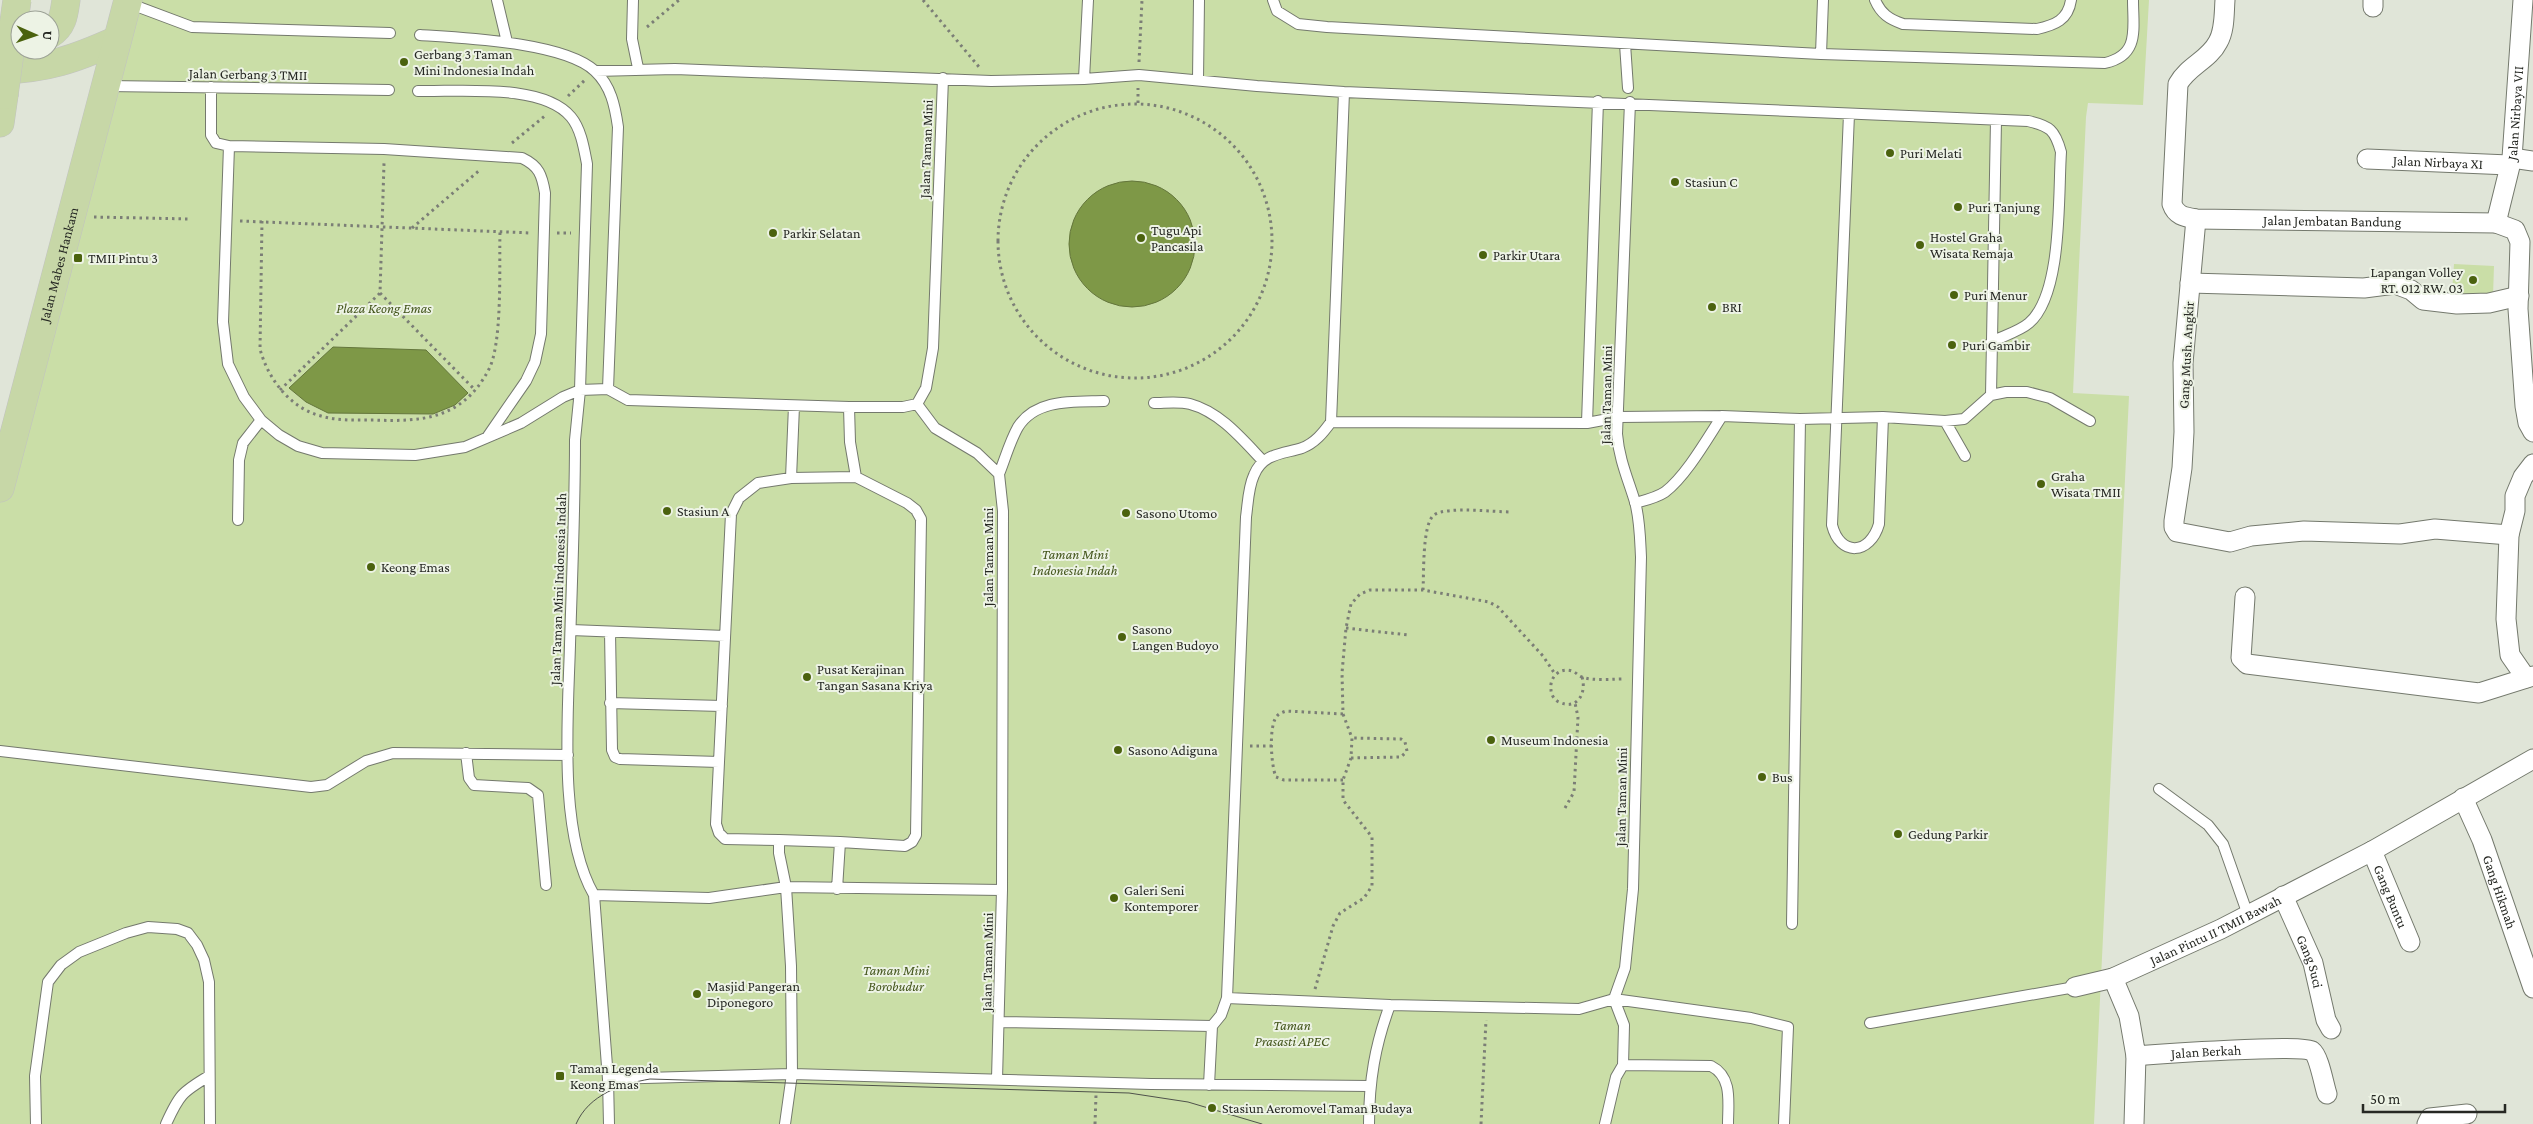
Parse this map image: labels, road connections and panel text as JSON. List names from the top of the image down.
{
  "streets": {
    "main road": ["Jalan Mabes Hankam"],
    "street": [
      "Jalan Nirbaya VII",
      "Jalan Nirbaya XI",
      "Jalan Jembatan Bandung",
      "Gang Mush. Angkir",
      "Gang Hikmah",
      "Gang Buntu",
      "Jalan Pintu II TMII Bawah",
      "Gang Suci",
      "Jalan Berkah"
    ],
    "lane": ["Jalan Gerbang 3 TMII", "Jalan Taman Mini", "Jalan Taman Mini Indonesia Indah"]
  },
  "crossings": [
    ["Jalan Gerbang 3 TMII", "Jalan Mabes Hankam"],
    ["Jalan Nirbaya VII", "Jalan Nirbaya XI"],
    ["Jalan Nirbaya VII", "Jalan Jembatan Bandung"],
    ["Jalan Jembatan Bandung", "Gang Mush. Angkir"],
    ["Gang Hikmah", "Jalan Pintu II TMII Bawah"],
    ["Gang Buntu", "Jalan Pintu II TMII Bawah"],
    ["Jalan Pintu II TMII Bawah", "Gang Suci"]
  ],
  "parks": [
    "Plaza Keong Emas",
    "Taman Mini Indonesia Indah",
    "Taman Mini Borobudur",
    "Taman Prasasti APEC"
  ],
  "places": {
    "other": [
      "Gerbang 3 Taman Mini Indonesia Indah",
      "Puri Melati",
      "Stasiun C",
      "Puri Tanjung",
      "Parkir Selatan",
      "Tugu Api Pancasila",
      "Hostel Graha Wisata Remaja",
      "Parkir Utara",
      "Lapangan Volley RT. 012 RW. 03",
      "Puri Menur",
      "BRI",
      "Puri Gambir",
      "Graha Wisata TMII",
      "Stasiun A",
      "Sasono Utomo",
      "Keong Emas",
      "Sasono Langen Budoyo",
      "Pusat Kerajinan Tangan Sasana Kriya",
      "Museum Indonesia",
      "Sasono Adiguna",
      "Bus",
      "Gedung Parkir",
      "Galeri Seni Kontemporer",
      "Masjid Pangeran Diponegoro",
      "Stasiun Aeromovel Taman Budaya"
    ],
    "transit": ["TMII Pintu 3", "Taman Legenda Keong Emas"]
  },
  "scale_bar": "50 m",
  "north": "right"
}
